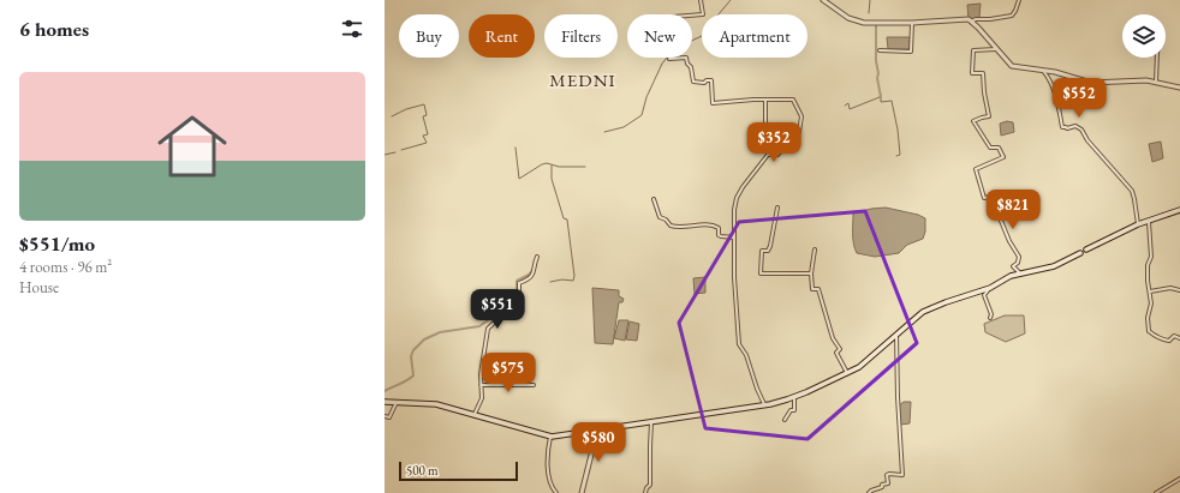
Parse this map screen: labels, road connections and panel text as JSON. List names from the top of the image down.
{
  "districts": ["MEDNI"],
  "scale_bar": "500 m",
  "page": {
    "heading": "6 homes",
    "chip": [
      "Buy",
      "Rent",
      "Filters",
      "New",
      "Apartment"
    ],
    "list": [
      {
        "name": "$551/mo",
        "note": "4 rooms · 96 m² · House"
      }
    ],
    "price": [
      "$552",
      "$352",
      "$821",
      "$551",
      "$575",
      "$580"
    ],
    "scale": "500 m"
  }
}
